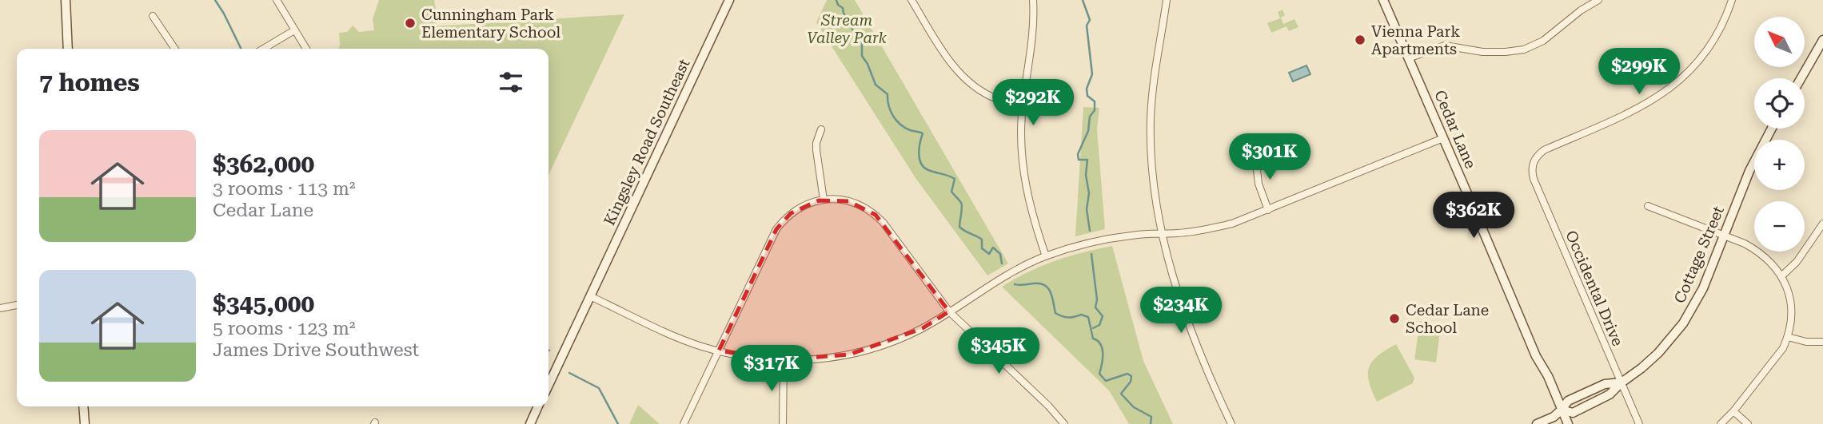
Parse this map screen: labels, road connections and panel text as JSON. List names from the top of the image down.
{
  "streets": {
    "street": [
      "Cedar Lane",
      "Kingsley Road Southeast",
      "Cottage Street",
      "Occidental Drive"
    ]
  },
  "crossings": [
    ["Cedar Lane", "Cottage Street"],
    ["Cottage Street", "Occidental Drive"]
  ],
  "parks": ["Stream Valley Park"],
  "places": ["Cunningham Park Elementary School", "Vienna Park Apartments", "Cedar Lane School"],
  "north": "top left",
  "page": {
    "map_buttons": ["+", "−"],
    "price": [
      "$299K",
      "$292K",
      "$301K",
      "$362K",
      "$234K",
      "$345K",
      "$317K"
    ],
    "heading": "7 homes",
    "list": [
      {
        "name": "$362,000",
        "note": "3 rooms · 113 m² · Cedar Lane"
      },
      {
        "name": "$345,000",
        "note": "5 rooms · 123 m² · James Drive Southwest"
      }
    ]
  }
}
